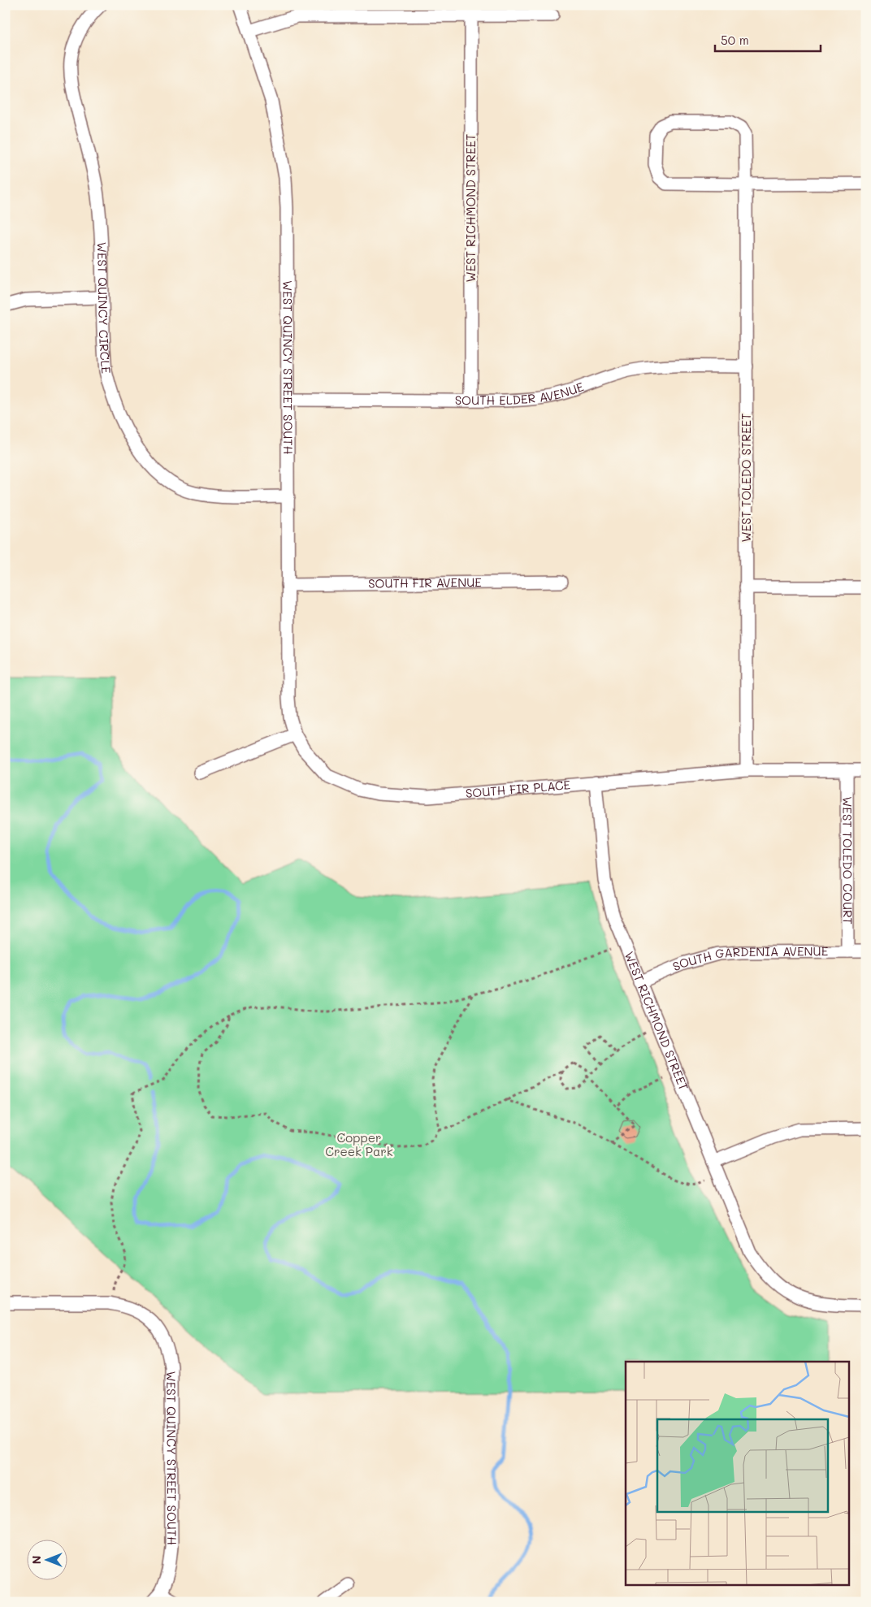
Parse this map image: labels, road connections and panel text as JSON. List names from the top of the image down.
{
  "streets": {
    "street": [
      "WEST RICHMOND STREET",
      "WEST QUINCY CIRCLE",
      "WEST QUINCY STREET SOUTH",
      "SOUTH ELDER AVENUE",
      "WEST TOLEDO STREET",
      "SOUTH FIR AVENUE",
      "SOUTH FIR PLACE",
      "WEST TOLEDO COURT",
      "SOUTH GARDENIA AVENUE"
    ]
  },
  "crossings": [
    ["WEST RICHMOND STREET", "SOUTH ELDER AVENUE"],
    ["WEST RICHMOND STREET", "SOUTH FIR PLACE"],
    ["WEST RICHMOND STREET", "SOUTH GARDENIA AVENUE"],
    ["WEST QUINCY CIRCLE", "WEST QUINCY STREET SOUTH"],
    ["WEST QUINCY STREET SOUTH", "SOUTH ELDER AVENUE"],
    ["WEST QUINCY STREET SOUTH", "SOUTH FIR AVENUE"],
    ["WEST QUINCY STREET SOUTH", "SOUTH FIR PLACE"],
    ["SOUTH ELDER AVENUE", "WEST TOLEDO STREET"],
    ["WEST TOLEDO STREET", "SOUTH FIR PLACE"],
    ["SOUTH FIR PLACE", "WEST TOLEDO COURT"],
    ["WEST TOLEDO COURT", "SOUTH GARDENIA AVENUE"]
  ],
  "parks": ["Copper Creek Park"],
  "scale_bar": "50 m",
  "north": "left"
}
